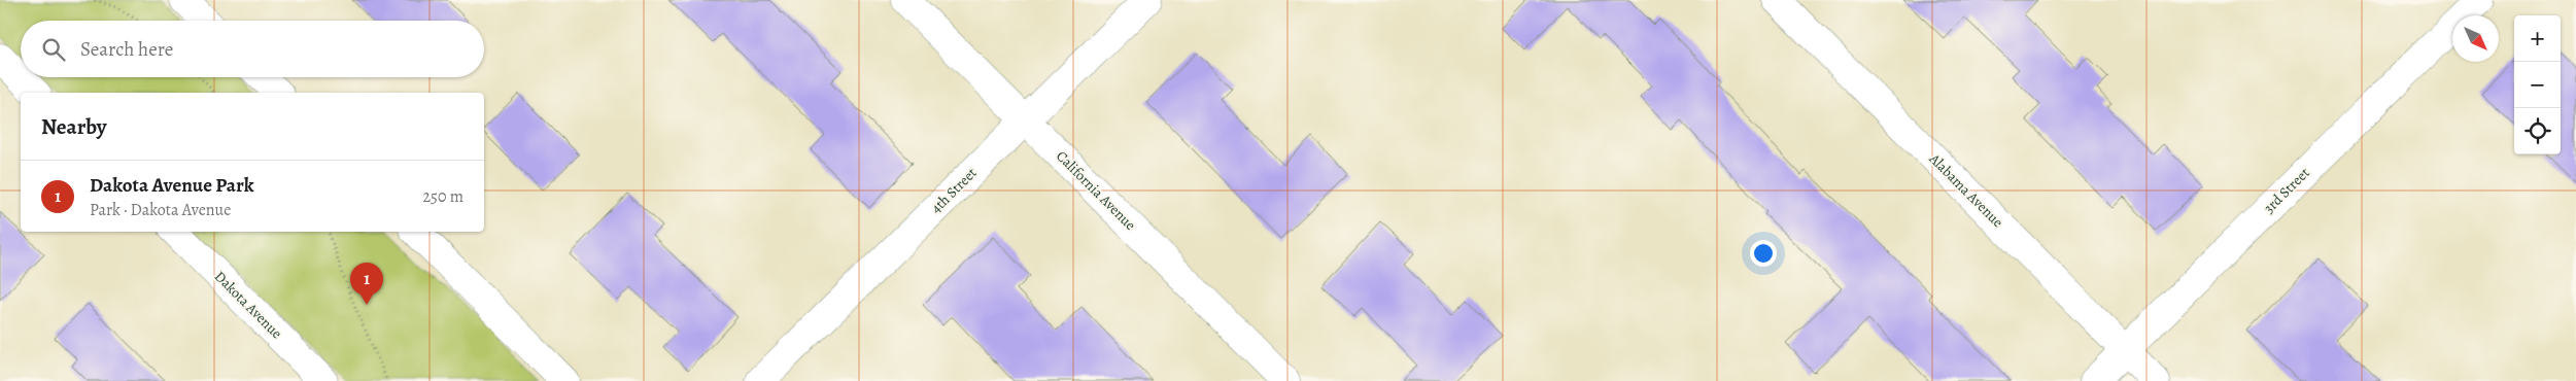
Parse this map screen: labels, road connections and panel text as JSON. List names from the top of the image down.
{
  "streets": {
    "street": [
      "4th Street",
      "California Avenue",
      "Alabama Avenue",
      "3rd Street",
      "Dakota Avenue"
    ]
  },
  "crossings": [
    ["4th Street", "California Avenue"],
    ["Alabama Avenue", "3rd Street"]
  ],
  "north": "bottom right",
  "page": {
    "map_buttons": ["+", "−"],
    "search": "Search here",
    "heading": "Nearby",
    "list": [
      {
        "mark": "1",
        "name": "Dakota Avenue Park",
        "note": "Park · Dakota Avenue",
        "value": "250 m"
      }
    ],
    "pins": "1"
  }
}
